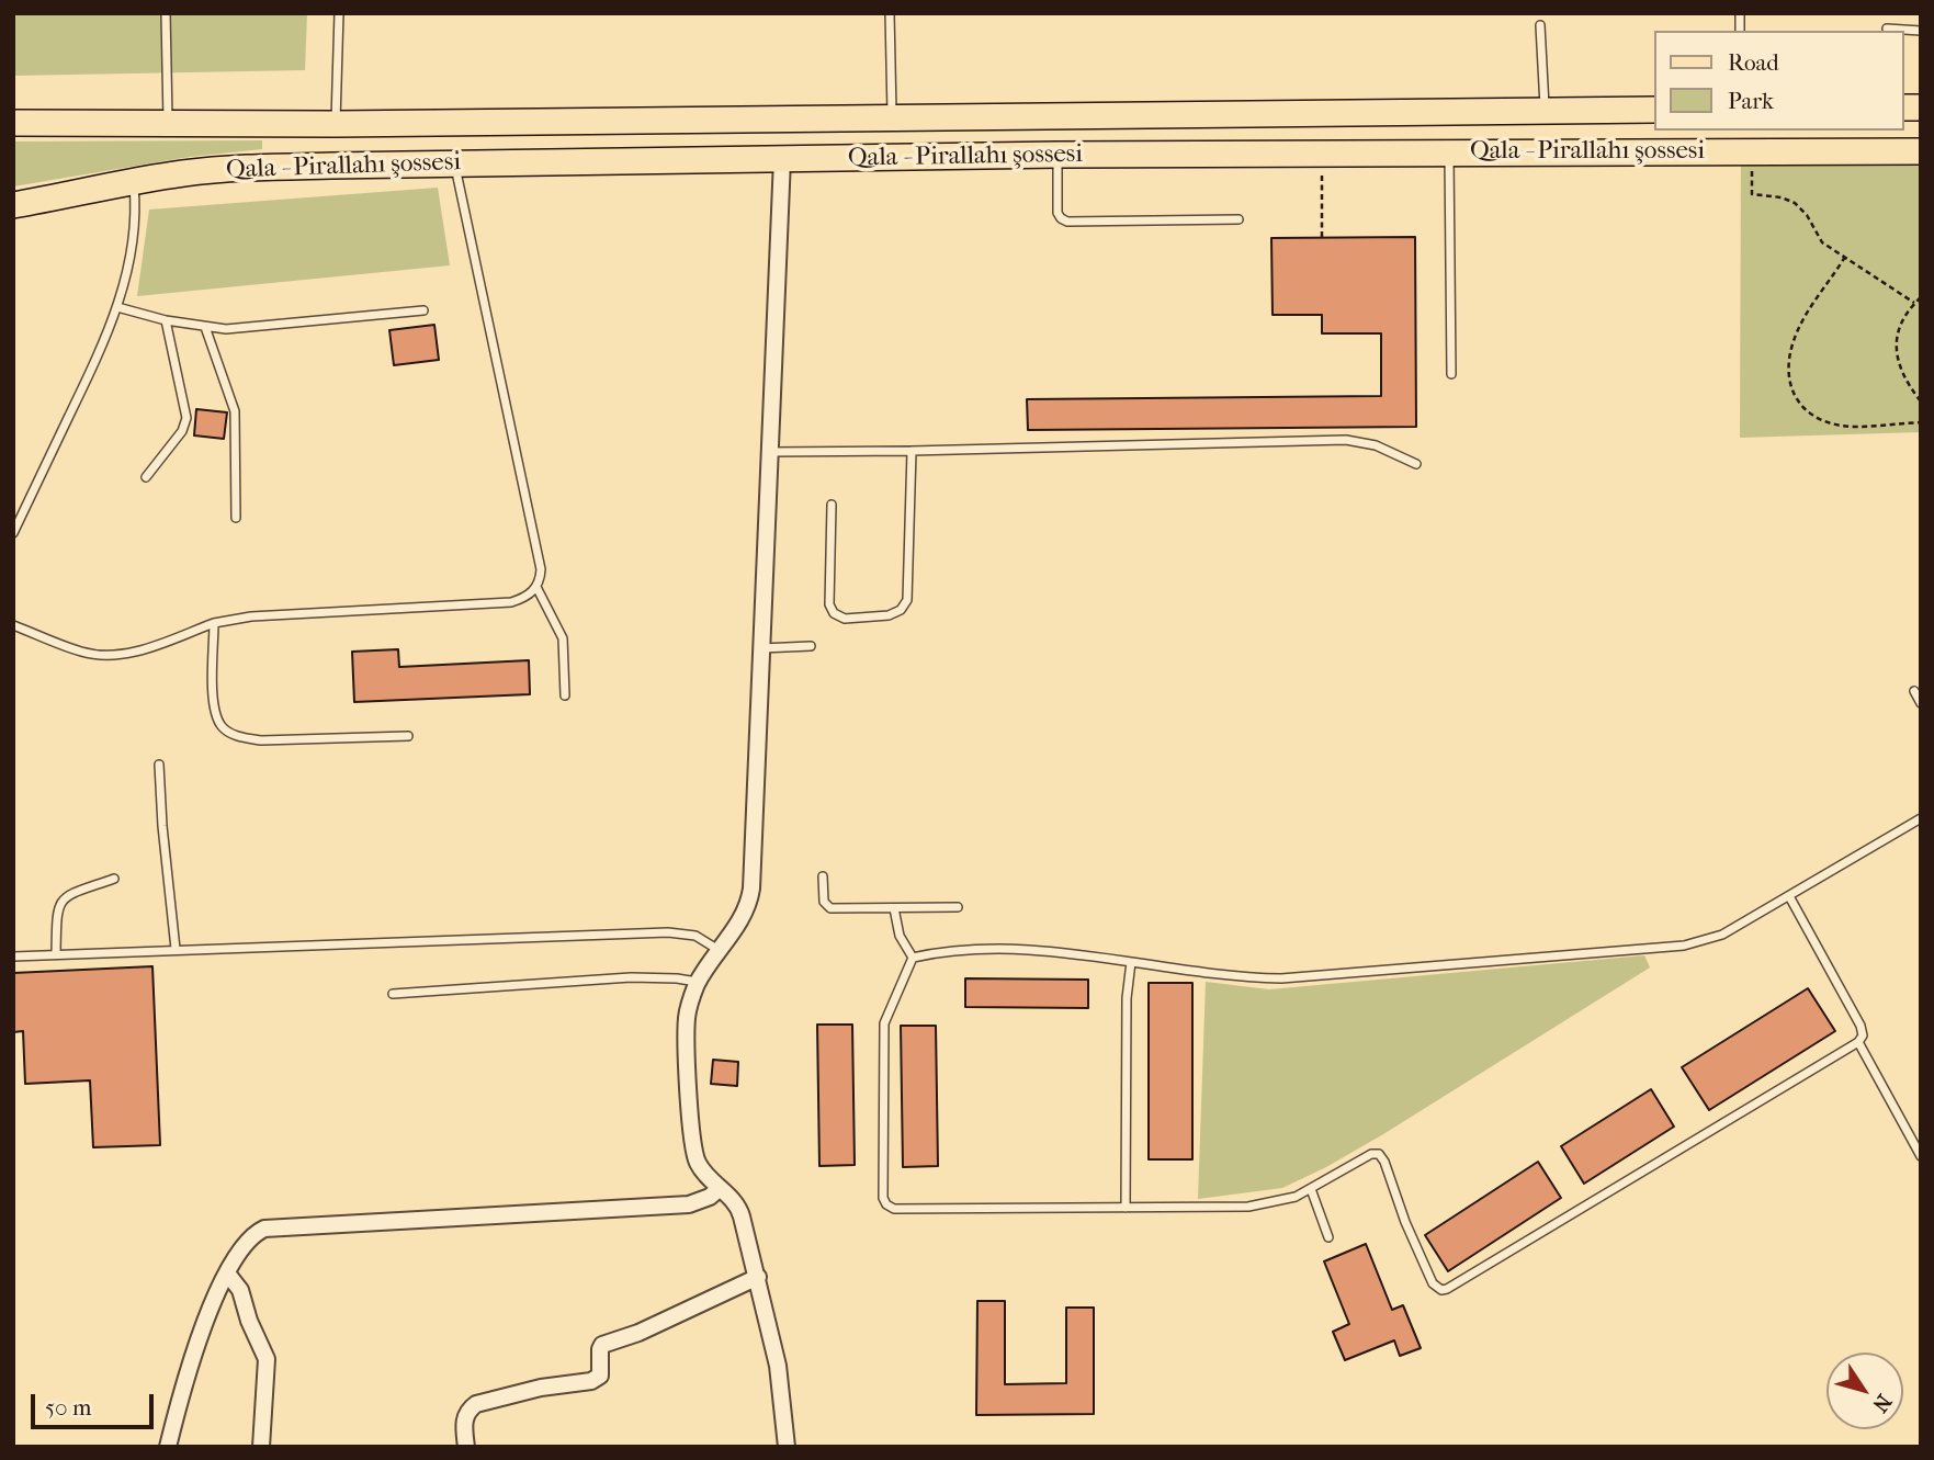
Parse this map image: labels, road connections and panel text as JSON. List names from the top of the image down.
{
  "streets": {
    "main road": ["Qala - Pirallahı şossesi"]
  },
  "legend": ["Road", "Park"],
  "scale_bar": "50 m",
  "north": "bottom right"
}
